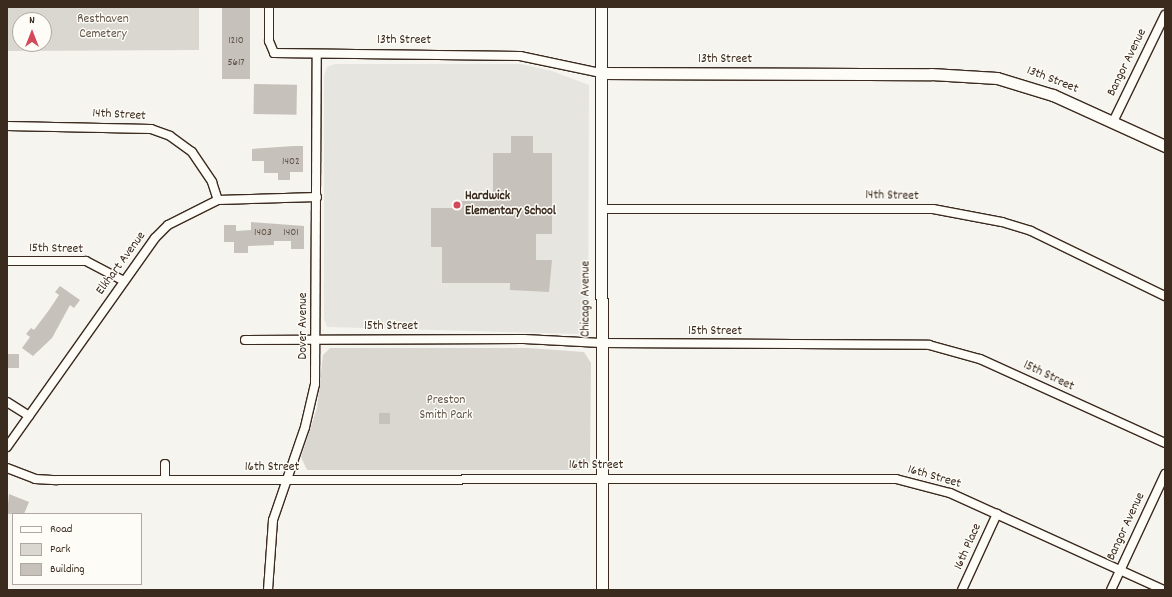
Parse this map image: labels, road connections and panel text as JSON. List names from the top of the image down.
{
  "streets": {
    "street": [
      "13th Street",
      "Bangor Avenue",
      "14th Street",
      "15th Street",
      "Elkhart Avenue",
      "Chicago Avenue",
      "Dover Avenue",
      "16th Street",
      "16th Place"
    ]
  },
  "crossings": [
    ["13th Street", "Bangor Avenue"],
    ["13th Street", "Chicago Avenue"],
    ["13th Street", "Dover Avenue"],
    ["Bangor Avenue", "16th Street"],
    ["14th Street", "Elkhart Avenue"],
    ["14th Street", "Chicago Avenue"],
    ["15th Street", "Elkhart Avenue"],
    ["15th Street", "Chicago Avenue"],
    ["15th Street", "Dover Avenue"],
    ["Elkhart Avenue", "Dover Avenue"],
    ["Chicago Avenue", "16th Street"],
    ["Dover Avenue", "16th Street"],
    ["16th Street", "16th Place"]
  ],
  "parks": ["Resthaven Cemetery", "Preston Smith Park"],
  "places": ["Hardwick Elementary School"],
  "house_numbers": [
    "1210",
    "5617",
    "1402",
    "1403",
    "1401"
  ],
  "legend": ["Road", "Park", "Building"],
  "north": "top"
}
